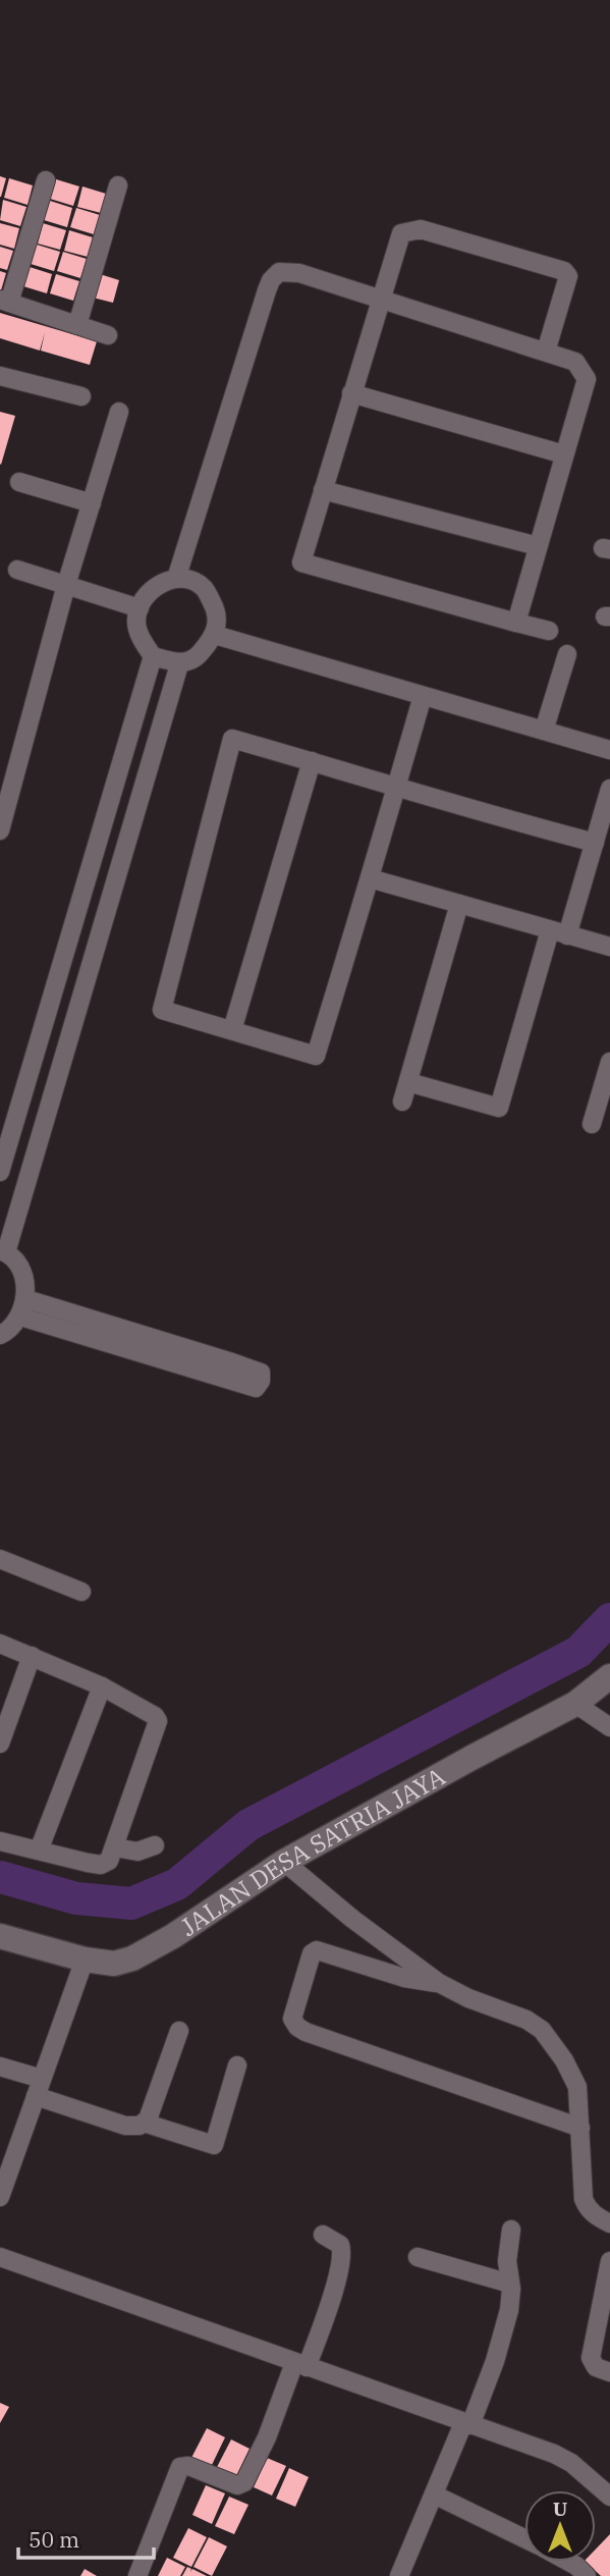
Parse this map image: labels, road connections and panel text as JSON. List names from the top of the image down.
{
  "streets": {
    "street": ["JALAN DESA SATRIA JAYA"]
  },
  "scale_bar": "50 m",
  "north": "top"
}
